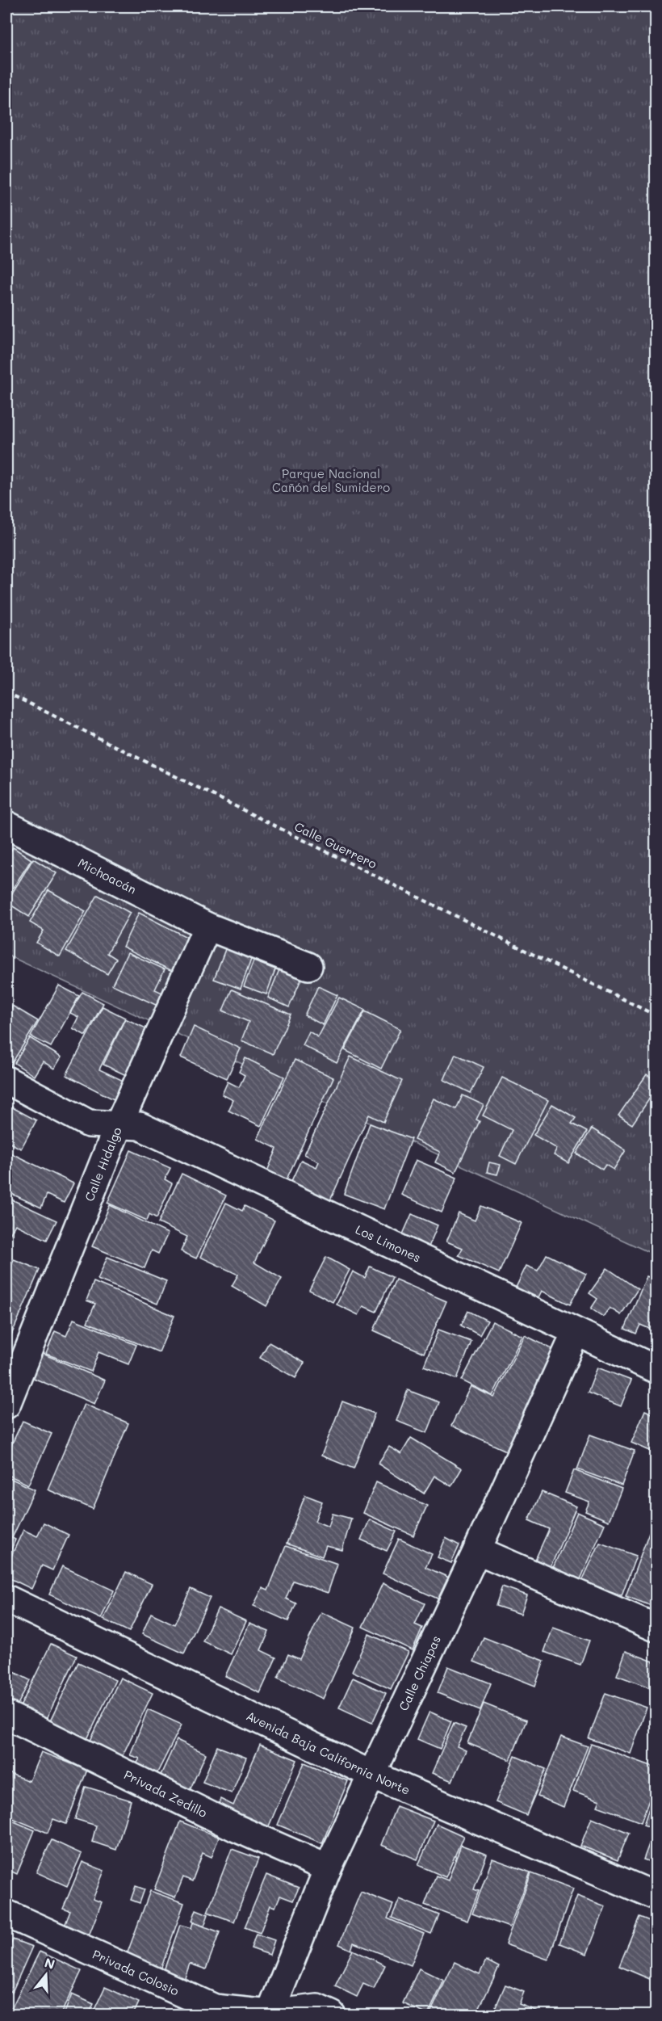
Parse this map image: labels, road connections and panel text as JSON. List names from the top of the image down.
{
  "streets": {
    "street": [
      "Michoacán",
      "Calle Hidalgo",
      "Los Limones",
      "Calle Chiapas",
      "Avenida Baja California Norte",
      "Privada Zedillo",
      "Privada Colosio"
    ],
    "path": ["Calle Guerrero"]
  },
  "crossings": [
    ["Michoacán", "Calle Hidalgo"],
    ["Calle Hidalgo", "Los Limones"],
    ["Los Limones", "Calle Chiapas"],
    ["Calle Chiapas", "Avenida Baja California Norte"],
    ["Calle Chiapas", "Privada Zedillo"],
    ["Calle Chiapas", "Privada Colosio"]
  ],
  "parks": ["Parque Nacional Cañón del Sumidero"],
  "north": "top"
}
